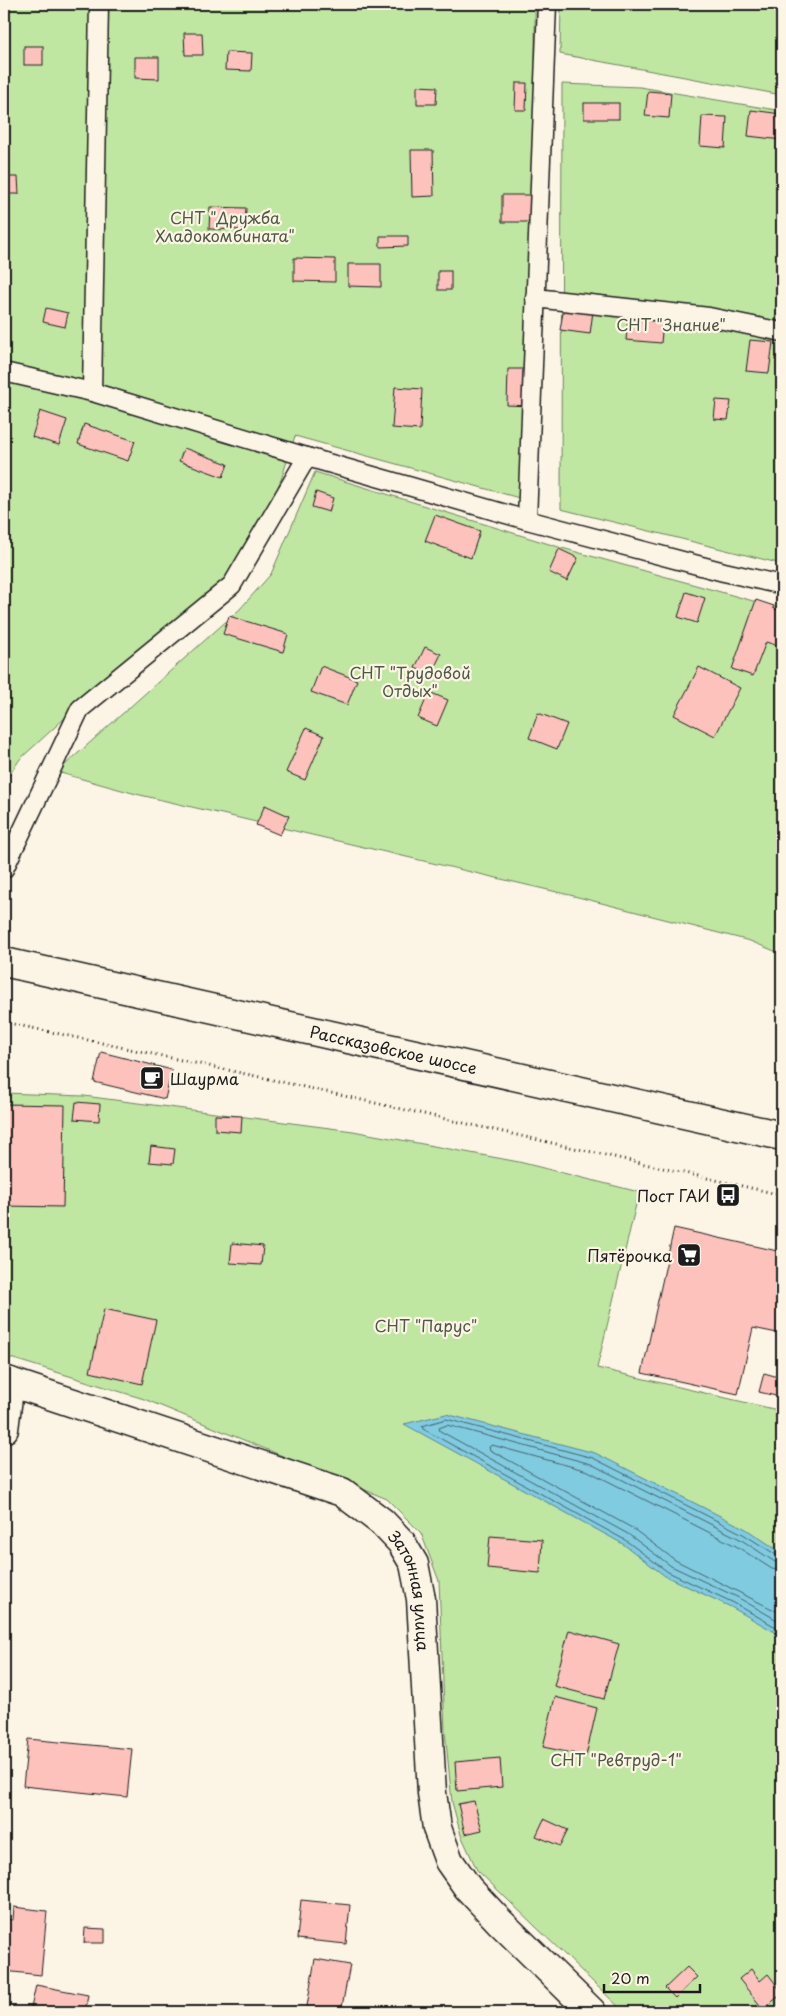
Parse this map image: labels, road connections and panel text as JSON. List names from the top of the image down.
{
  "streets": {
    "street": ["Рассказовское шоссе", "Затонная улица"]
  },
  "parks": [
    "СНТ \"Дружба Хладокомбината\"",
    "СНТ \"Знание\"",
    "СНТ \"Трудовой Отдых\"",
    "СНТ \"Парус\"",
    "СНТ \"Ревтруд-1\""
  ],
  "places": {
    "cafe": ["Шаурма"],
    "bus stop": ["Пост ГАИ"],
    "supermarket": ["Пятёрочка"]
  },
  "scale_bar": "20 m"
}
